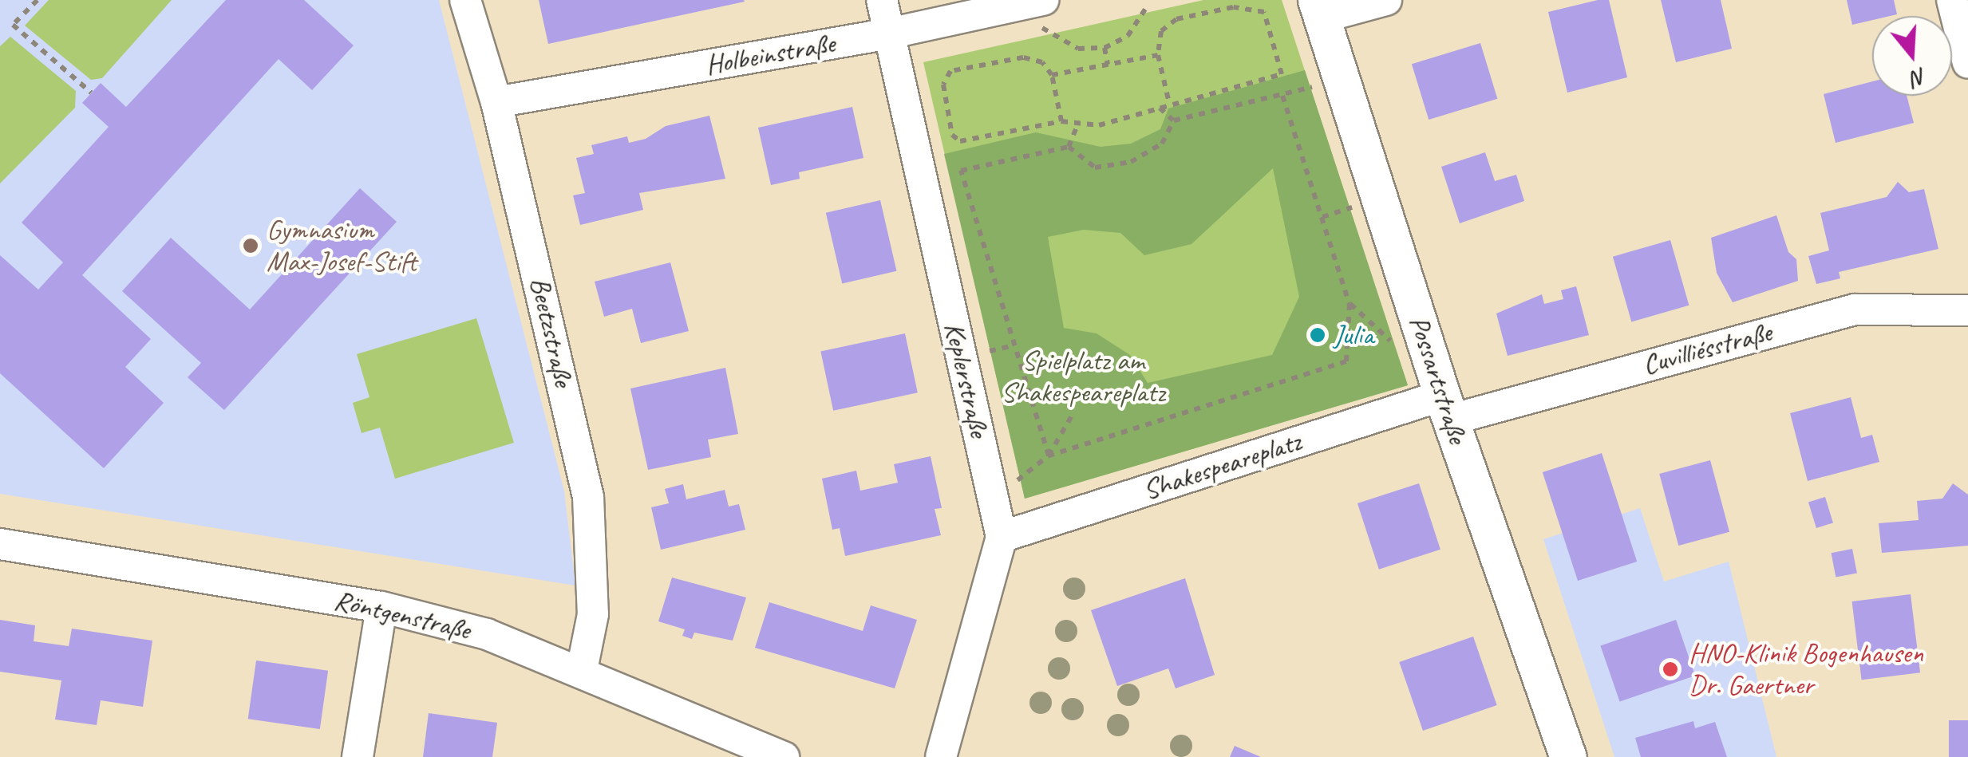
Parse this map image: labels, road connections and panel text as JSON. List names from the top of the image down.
{
  "streets": {
    "street": [
      "Holbeinstraße",
      "Beetzstraße",
      "Cuvilliésstraße",
      "Keplerstraße",
      "Possartstraße",
      "Shakespeareplatz",
      "Röntgenstraße"
    ]
  },
  "crossings": [
    ["Holbeinstraße", "Beetzstraße"],
    ["Holbeinstraße", "Keplerstraße"],
    ["Beetzstraße", "Röntgenstraße"],
    ["Cuvilliésstraße", "Possartstraße"],
    ["Cuvilliésstraße", "Shakespeareplatz"],
    ["Keplerstraße", "Shakespeareplatz"],
    ["Possartstraße", "Shakespeareplatz"]
  ],
  "parks": ["Spielplatz am Shakespeareplatz"],
  "places": ["Gymnasium Max-Josef-Stift", "Julia", "HNO-Klinik Bogenhausen Dr. Gaertner"],
  "north": "bottom"
}
